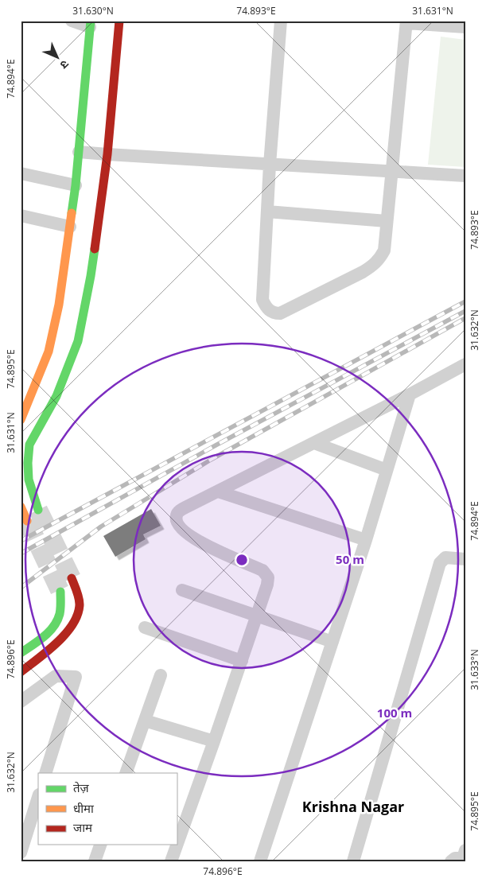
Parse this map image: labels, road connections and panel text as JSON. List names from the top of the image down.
{
  "districts": ["Krishna Nagar"],
  "legend": ["तेज़", "धीमा", "जाम"],
  "north": "bottom right",
  "coordinates": [
    "31.630°N",
    "74.893°E",
    "31.631°N",
    "74.894°E",
    "31.632°N",
    "74.895°E",
    "74.896°E",
    "31.633°N"
  ],
  "rings": ["50 m", "100 m"]
}
